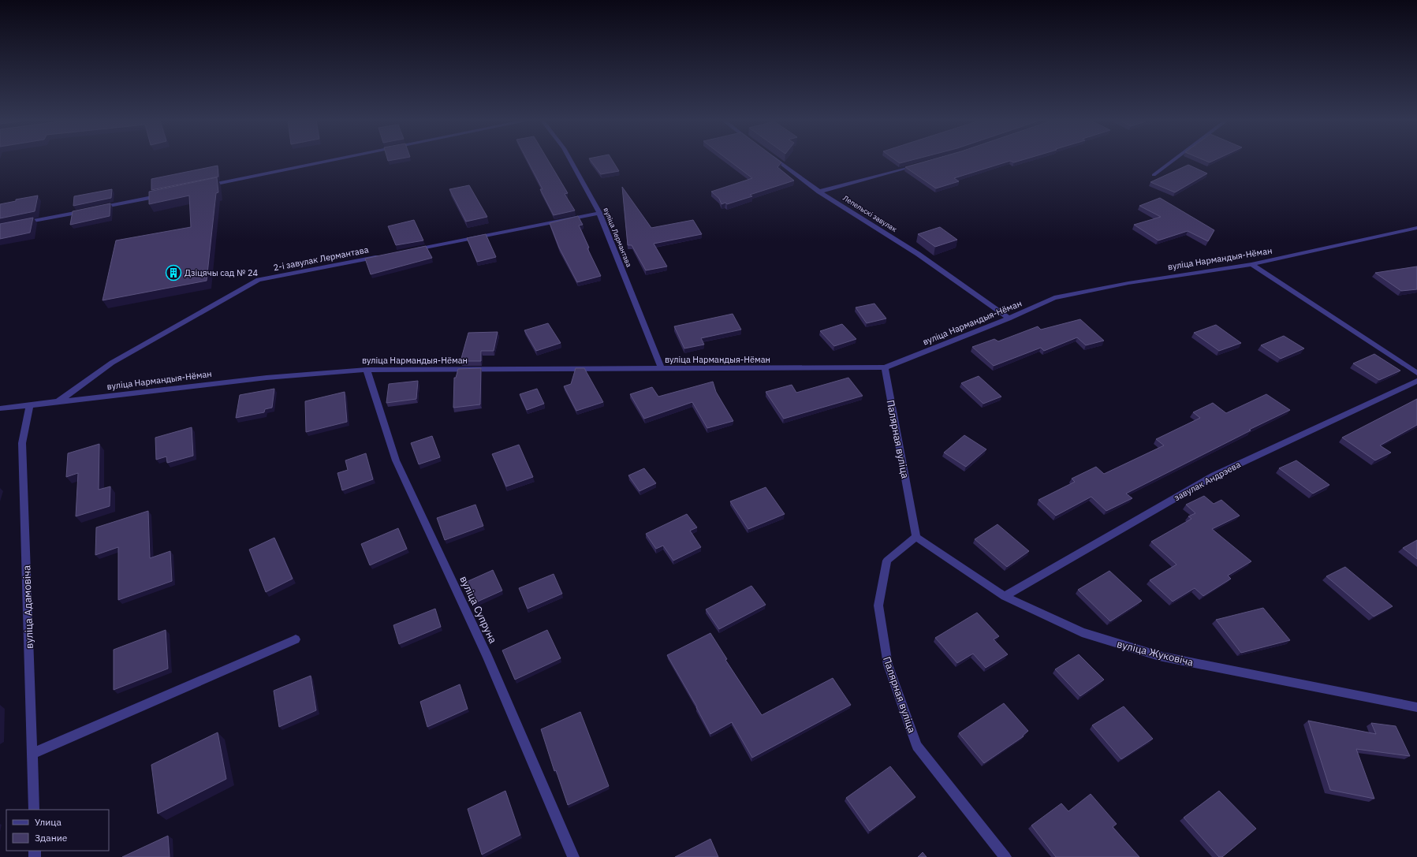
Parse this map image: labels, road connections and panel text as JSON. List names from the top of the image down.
{
  "streets": {
    "street": [
      "Лепельскі завулак",
      "вуліца Лермантава",
      "2-і завулак Лермантава",
      "вуліца Нармандыя-Нёман",
      "Палярная вуліца",
      "завулак Андрэева",
      "вуліца Адамовіча",
      "вуліца Супруна",
      "вуліца Жуковіча"
    ]
  },
  "crossings": [
    ["Лепельскі завулак", "вуліца Нармандыя-Нёман"],
    ["вуліца Лермантава", "вуліца Нармандыя-Нёман"],
    ["2-і завулак Лермантава", "вуліца Нармандыя-Нёман"],
    ["вуліца Нармандыя-Нёман", "Палярная вуліца"],
    ["вуліца Нармандыя-Нёман", "вуліца Адамовіча"],
    ["вуліца Нармандыя-Нёман", "вуліца Супруна"],
    ["Палярная вуліца", "вуліца Жуковіча"],
    ["завулак Андрэева", "вуліца Жуковіча"]
  ],
  "places": {
    "building": ["Дзіцячы сад № 24"]
  },
  "legend": ["Улица", "Здание"]
}
